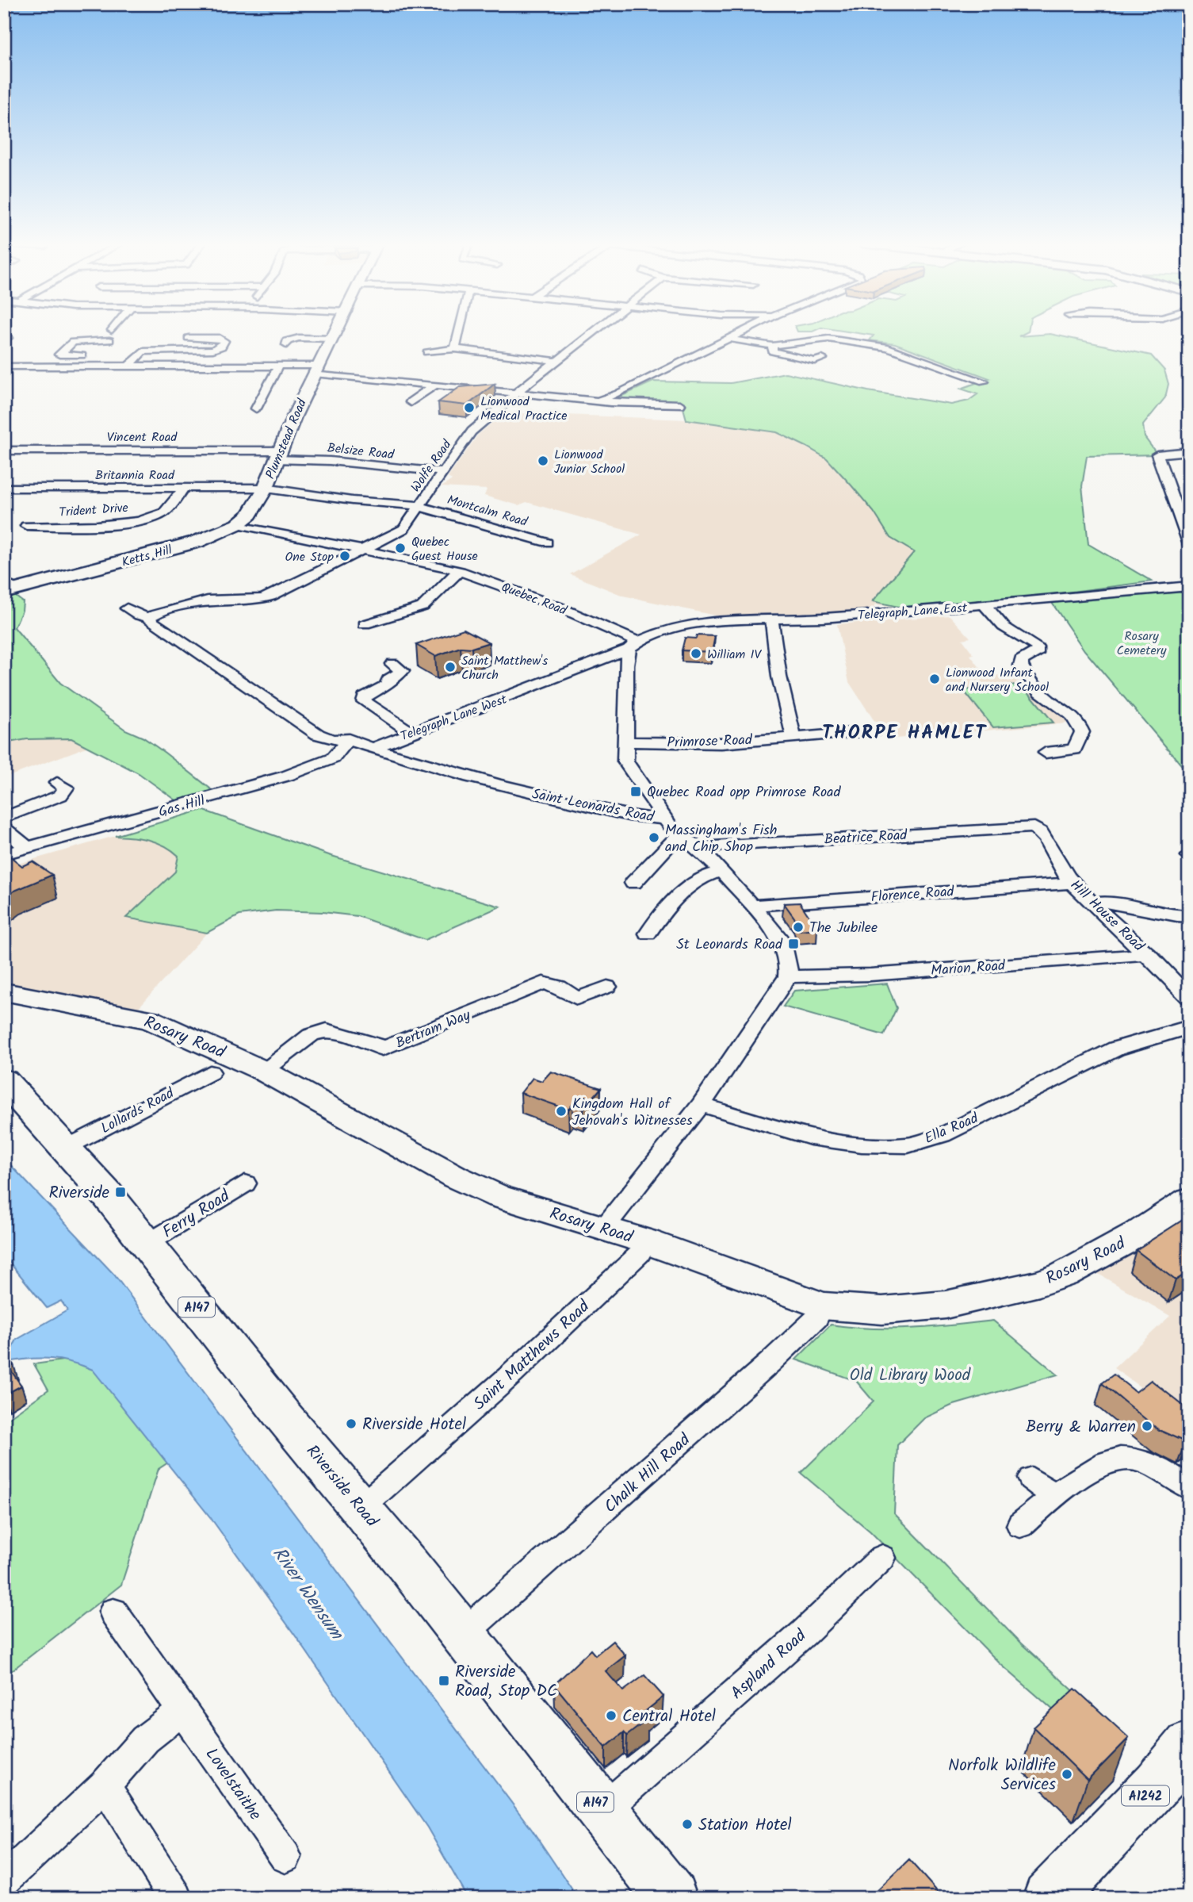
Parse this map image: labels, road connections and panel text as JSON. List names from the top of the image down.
{
  "streets": {
    "main road": [
      "Plumstead Road",
      "Ketts Hill",
      "Rosary Road",
      "A147",
      "Riverside Road",
      "A1242"
    ],
    "street": [
      "Vincent Road",
      "Belsize Road",
      "Wolfe Road",
      "Britannia Road",
      "Trident Drive",
      "Montcalm Road",
      "Quebec Road",
      "Telegraph Lane East",
      "Telegraph Lane West",
      "Primrose Road",
      "Saint Leonards Road",
      "Gas Hill",
      "Beatrice Road",
      "Florence Road",
      "Hill House Road",
      "Marion Road",
      "Bertram Way",
      "Lollards Road",
      "Ella Road",
      "Ferry Road",
      "Saint Matthews Road",
      "Chalk Hill Road",
      "Aspland Road",
      "Lovelstaithe"
    ]
  },
  "crossings": [
    ["Vincent Road", "Plumstead Road"],
    ["Vincent Road", "Belsize Road"],
    ["Plumstead Road", "Belsize Road"],
    ["Plumstead Road", "Britannia Road"],
    ["Plumstead Road", "Ketts Hill"],
    ["Belsize Road", "Wolfe Road"],
    ["Wolfe Road", "Britannia Road"],
    ["Wolfe Road", "Montcalm Road"],
    ["Wolfe Road", "Quebec Road"],
    ["Britannia Road", "Trident Drive"],
    ["Britannia Road", "Montcalm Road"],
    ["Britannia Road", "Ketts Hill"],
    ["Ketts Hill", "Quebec Road"],
    ["Quebec Road", "Telegraph Lane East"],
    ["Quebec Road", "Telegraph Lane West"],
    ["Telegraph Lane East", "Telegraph Lane West"],
    ["Telegraph Lane West", "Saint Leonards Road"],
    ["Saint Leonards Road", "Gas Hill"],
    ["Saint Leonards Road", "Beatrice Road"],
    ["Saint Leonards Road", "Florence Road"],
    ["Saint Leonards Road", "Marion Road"],
    ["Beatrice Road", "Hill House Road"],
    ["Florence Road", "Hill House Road"],
    ["Hill House Road", "Marion Road"],
    ["Bertram Way", "Rosary Road"],
    ["Rosary Road", "Saint Matthews Road"],
    ["Rosary Road", "Chalk Hill Road"],
    ["Lollards Road", "Riverside Road"],
    ["Ferry Road", "Riverside Road"],
    ["Saint Matthews Road", "Riverside Road"],
    ["Chalk Hill Road", "Riverside Road"],
    ["Riverside Road", "Aspland Road"]
  ],
  "districts": ["THORPE HAMLET"],
  "water": ["River Wensum"],
  "parks": ["Rosary Cemetery", "Old Library Wood"],
  "places": {
    "other": [
      "Lionwood Medical Practice",
      "Lionwood Junior School",
      "Quebec Guest House",
      "One Stop",
      "William IV",
      "Saint Matthew's Church",
      "Lionwood Infant and Nursery School",
      "Massingham's Fish and Chip Shop",
      "The Jubilee",
      "Kingdom Hall of Jehovah's Witnesses",
      "Riverside Hotel",
      "Berry & Warren",
      "Central Hotel",
      "Norfolk Wildlife Services",
      "Station Hotel"
    ],
    "transit": [
      "Quebec Road opp Primrose Road",
      "St Leonards Road",
      "Riverside",
      "Riverside Road, Stop DC"
    ]
  }
}
